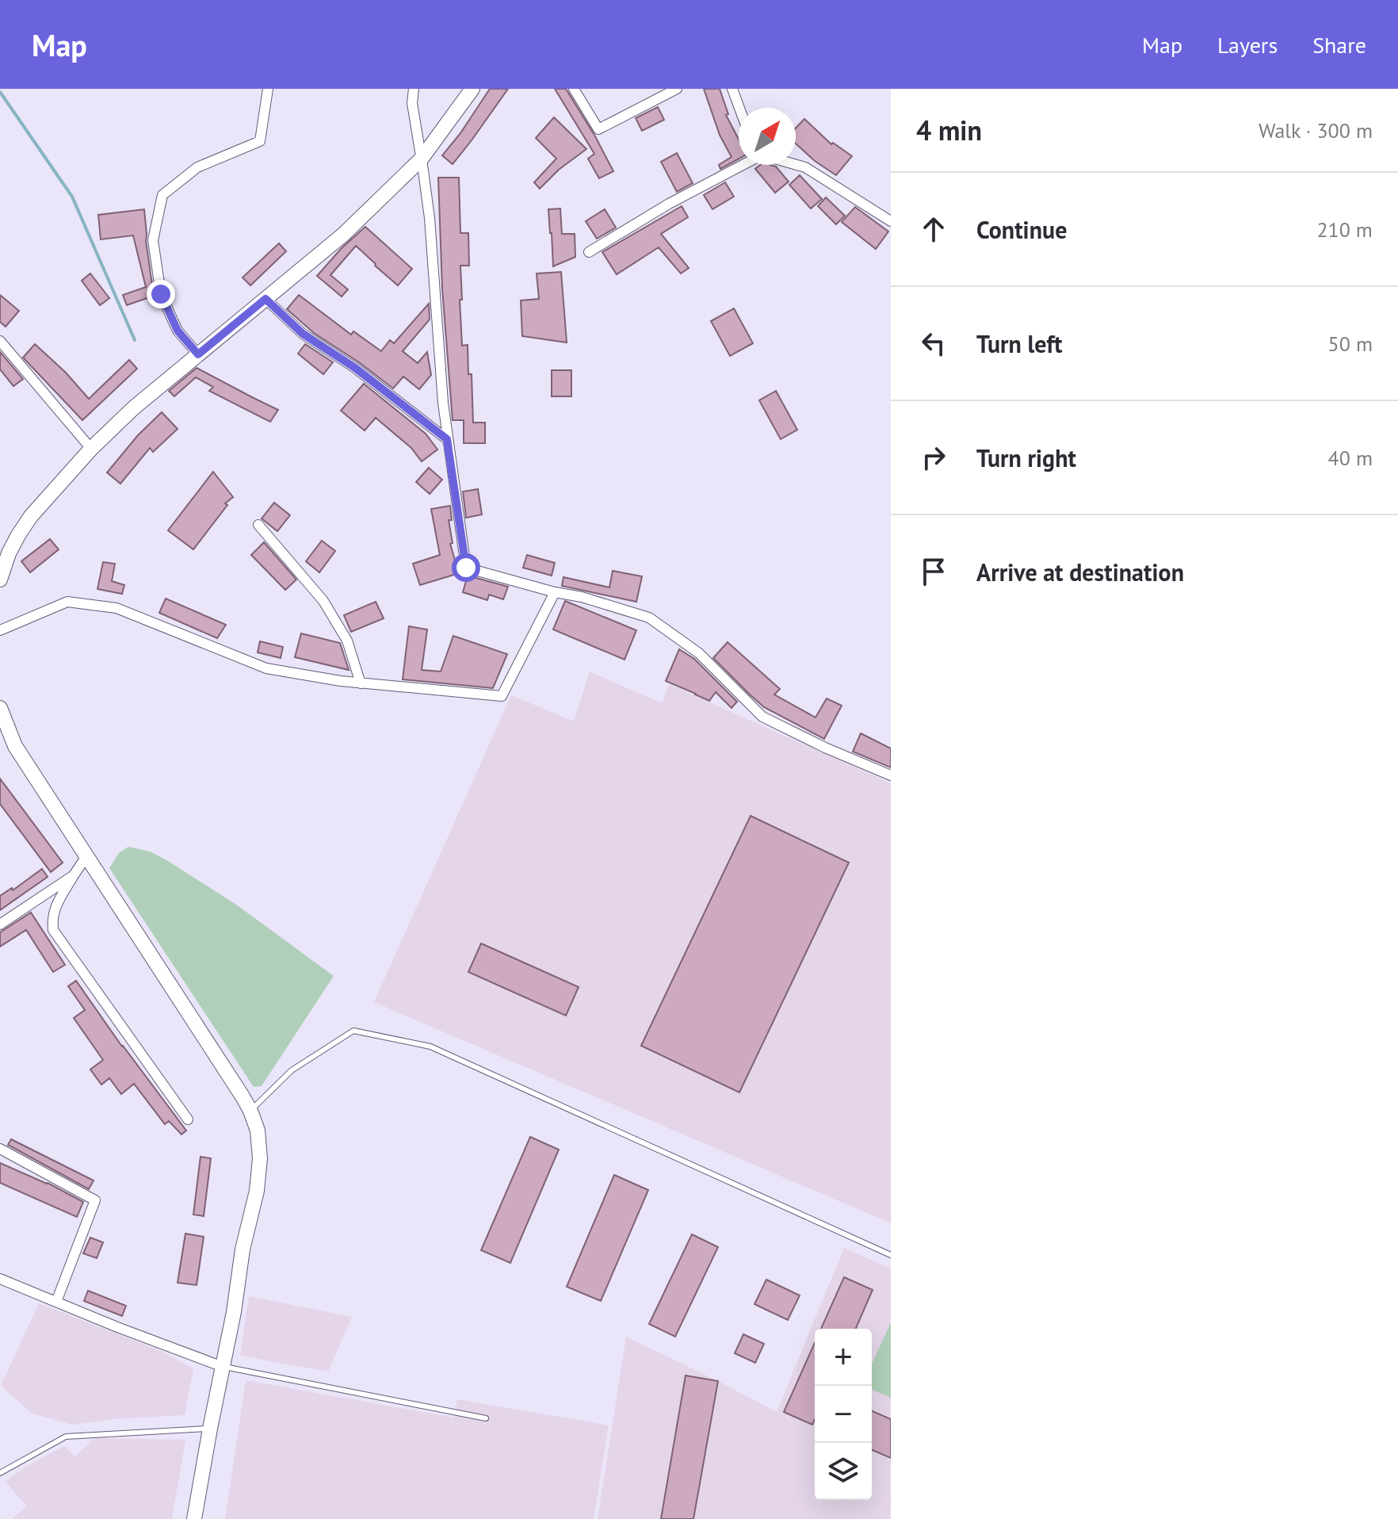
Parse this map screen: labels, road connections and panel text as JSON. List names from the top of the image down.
{
  "north": "top right",
  "page": {
    "header": "Map",
    "nav": ["Map", "Layers", "Share"],
    "heading": ["4 min", "Walk · 300 m"],
    "list": [
      ["Continue", "210 m"],
      ["Turn left", "50 m"],
      ["Turn right", "40 m"],
      "Arrive at destination"
    ],
    "map_buttons": ["+", "−"]
  }
}
